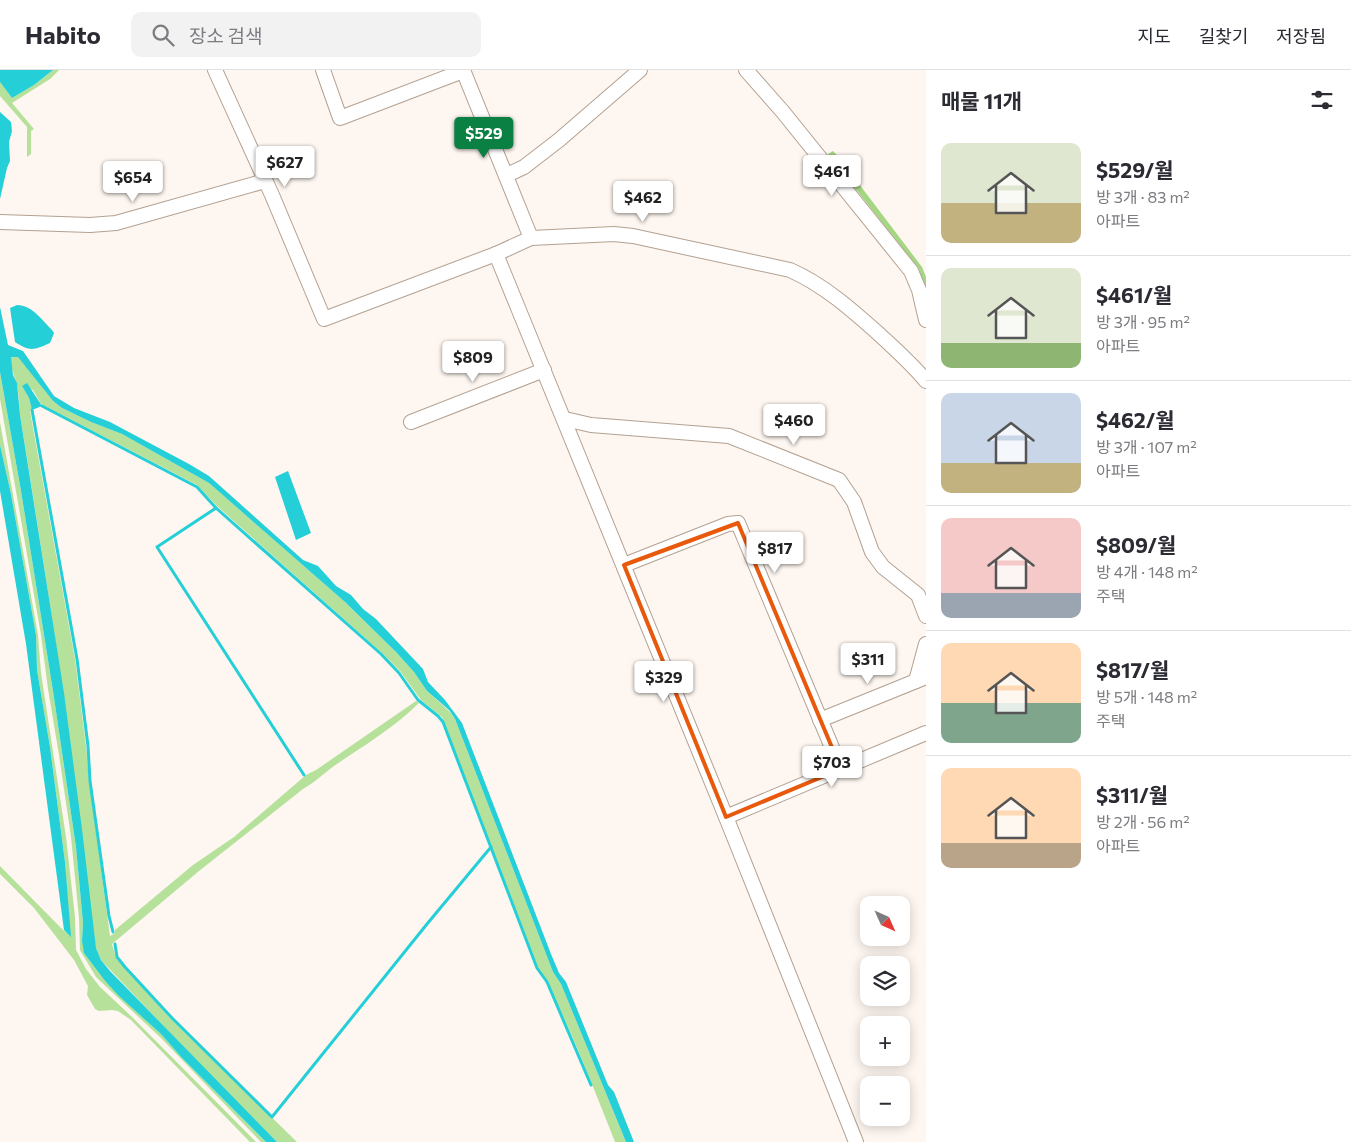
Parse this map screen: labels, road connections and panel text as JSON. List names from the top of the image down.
{
  "north": "bottom right",
  "page": {
    "header": "Habito",
    "search": "장소 검색",
    "nav": ["지도", "길찾기", "저장됨"],
    "heading": "매물 11개",
    "price": [
      "$529",
      "$627",
      "$461",
      "$654",
      "$462",
      "$809",
      "$460",
      "$817",
      "$311",
      "$329",
      "$703"
    ],
    "list": [
      {
        "name": "$529/월",
        "note": "방 3개 · 83 m² · 아파트"
      },
      {
        "name": "$461/월",
        "note": "방 3개 · 95 m² · 아파트"
      },
      {
        "name": "$462/월",
        "note": "방 3개 · 107 m² · 아파트"
      },
      {
        "name": "$809/월",
        "note": "방 4개 · 148 m² · 주택"
      },
      {
        "name": "$817/월",
        "note": "방 5개 · 148 m² · 주택"
      },
      {
        "name": "$311/월",
        "note": "방 2개 · 56 m² · 아파트"
      }
    ],
    "map_buttons": ["+", "−"]
  }
}
